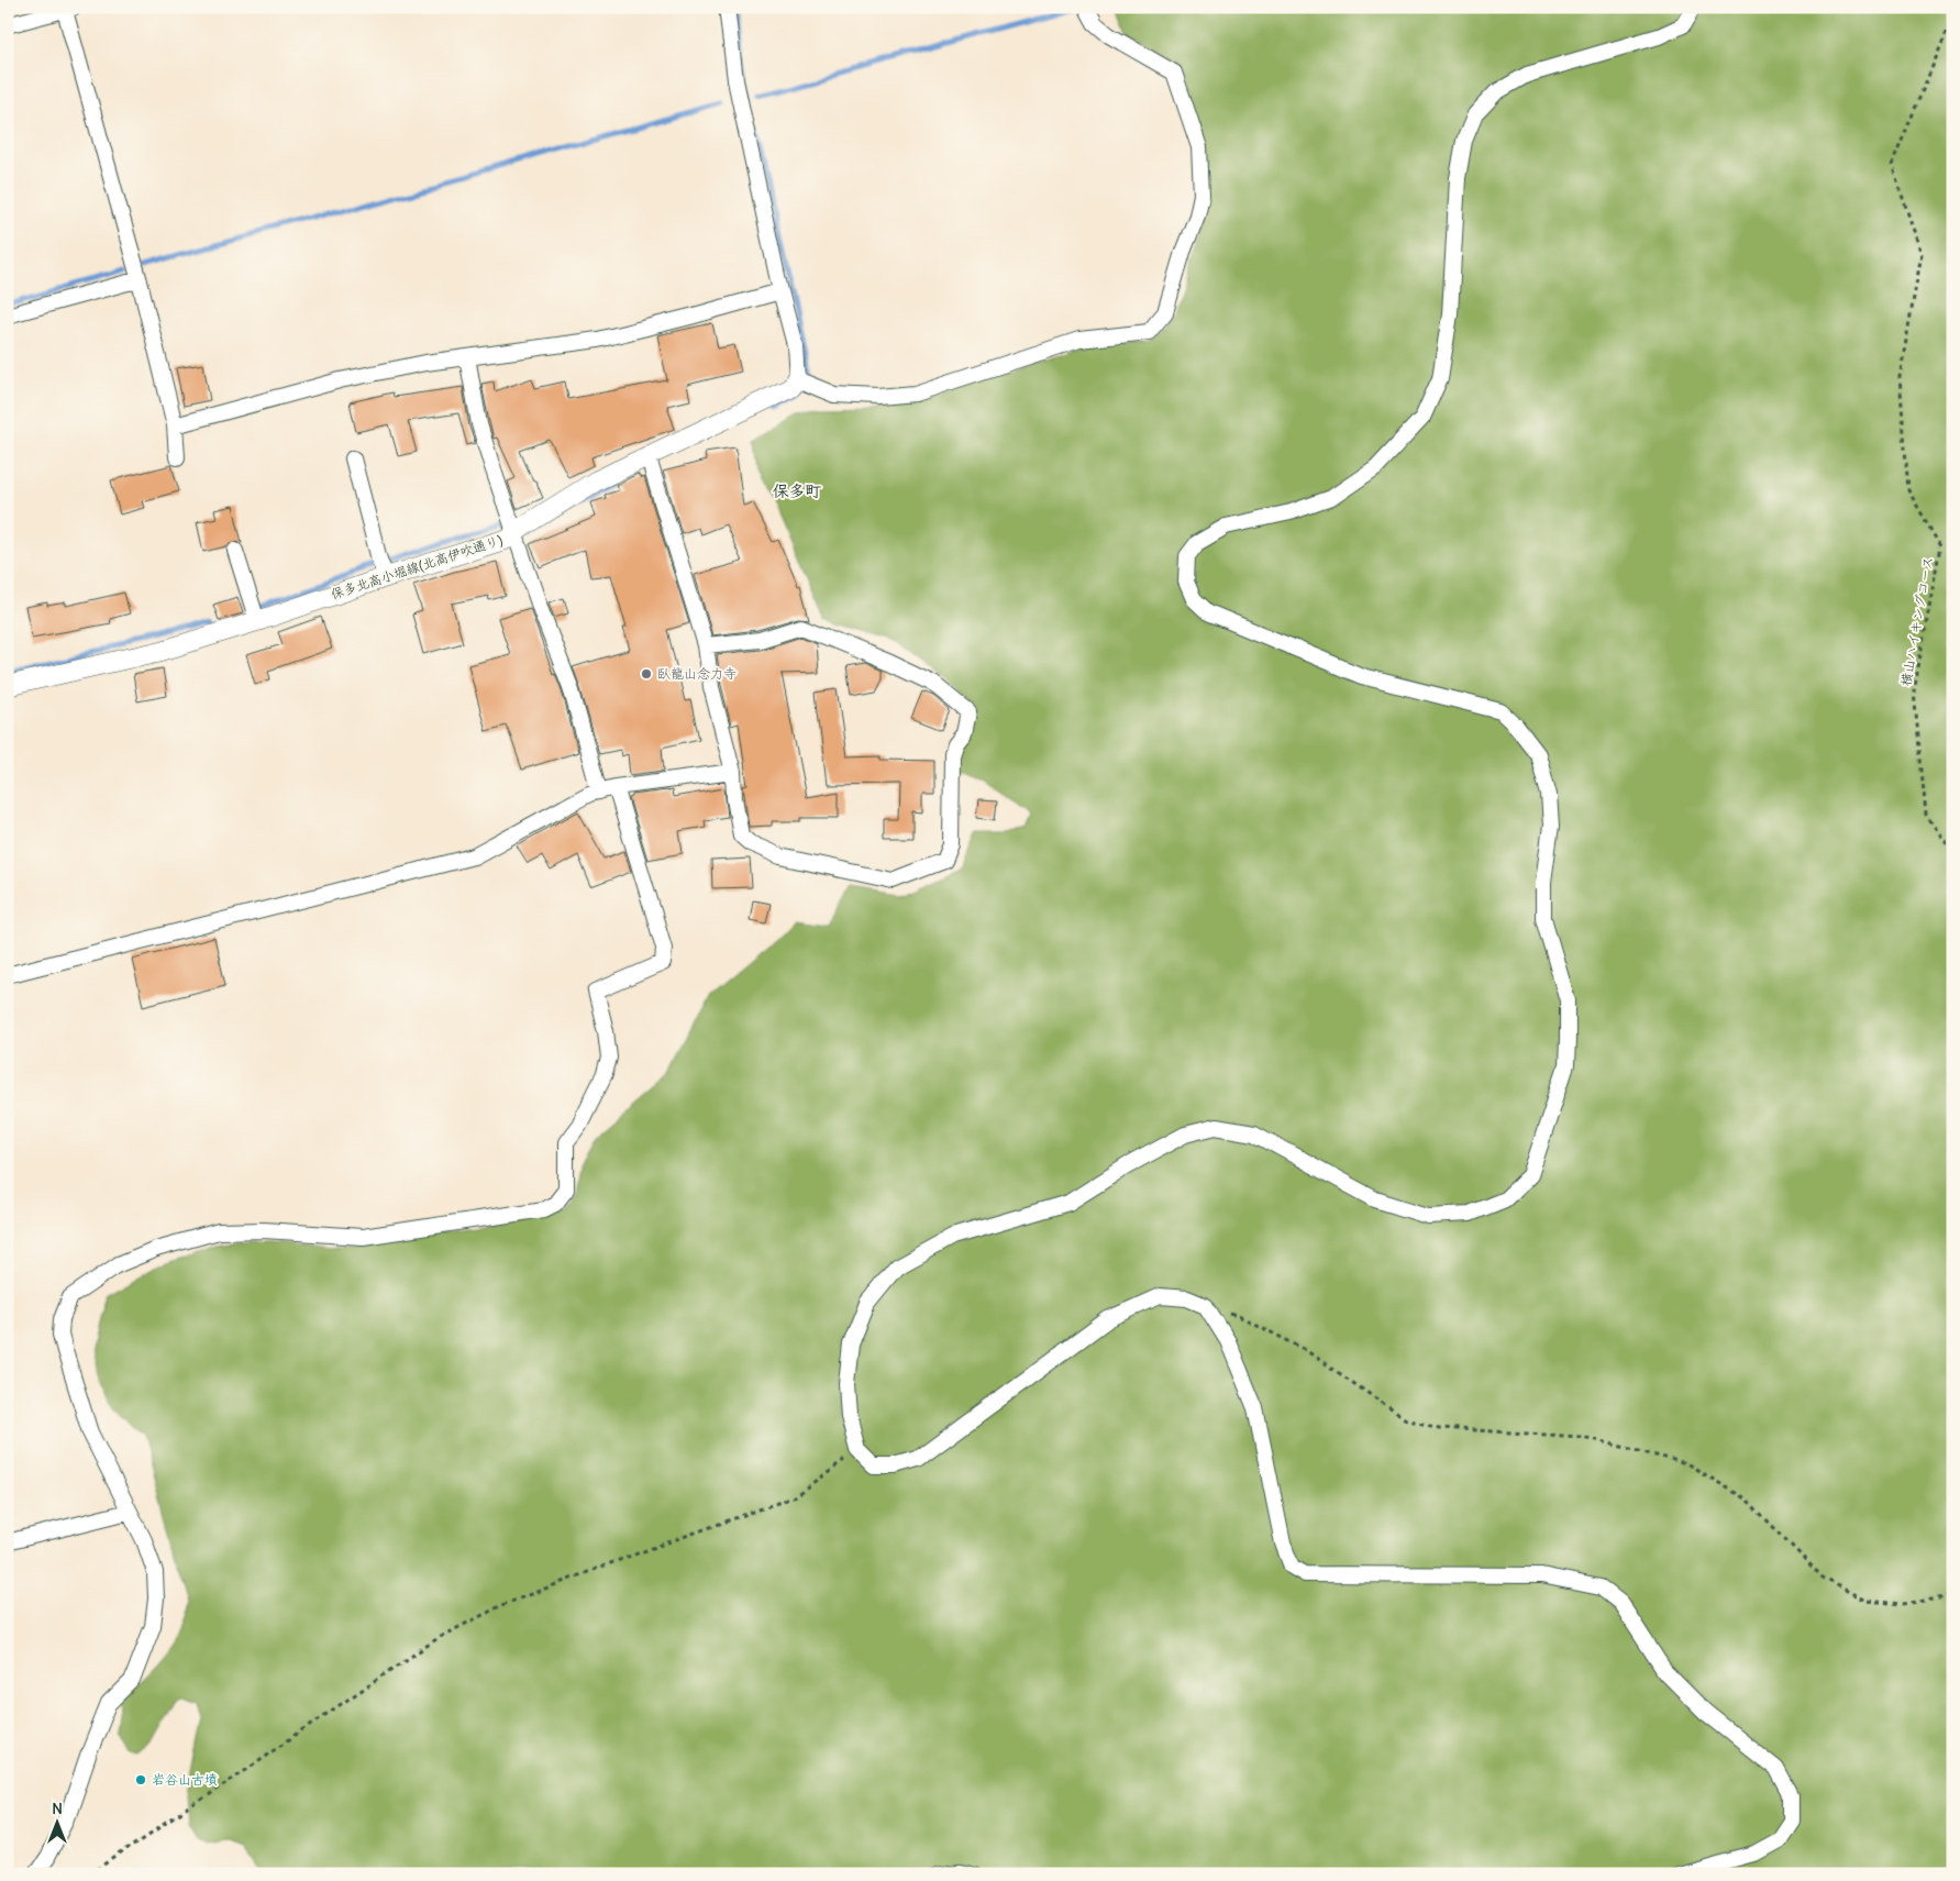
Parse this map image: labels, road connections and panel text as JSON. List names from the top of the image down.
{
  "streets": {
    "street": ["保多北高小堀線(北高伊吹通り)"],
    "path": ["横山ハイキングコース"]
  },
  "districts": ["保多町"],
  "places": ["臥龍山念力寺", "岩谷山古墳"],
  "north": "top"
}
